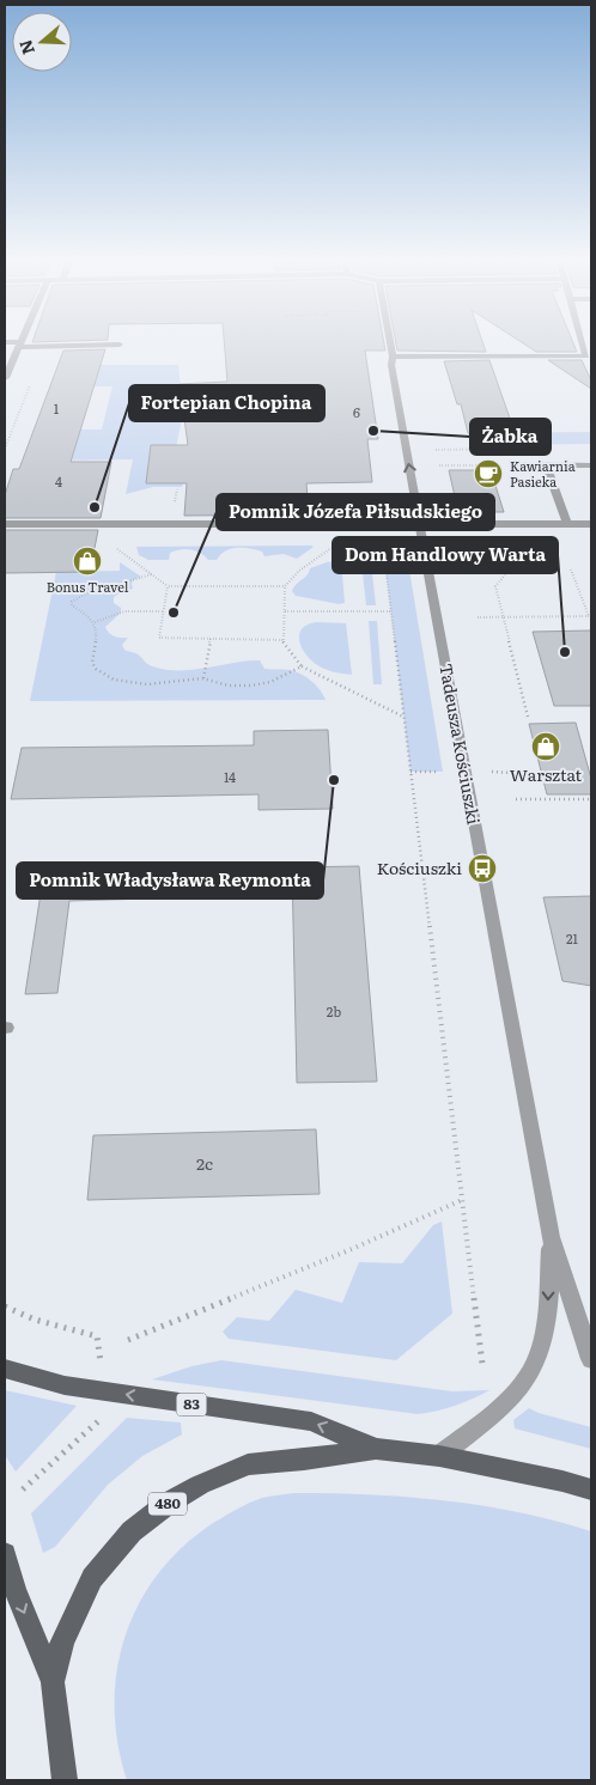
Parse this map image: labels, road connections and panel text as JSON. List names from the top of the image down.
{
  "streets": {
    "main road": ["83", "480"],
    "street": ["Tadeusza Kościuszki"]
  },
  "crossings": [
    ["Tadeusza Kościuszki", "83"],
    ["83", "480"]
  ],
  "places": {
    "other": [
      "Żabka",
      "Fortepian Chopina",
      "Pomnik Józefa Piłsudskiego",
      "Dom Handlowy Warta",
      "Pomnik Władysława Reymonta"
    ],
    "cafe": ["Kawiarnia Pasieka"],
    "shop": ["Bonus Travel", "Warsztat"],
    "bus stop": ["Kościuszki"]
  },
  "house_numbers": [
    "1",
    "6",
    "4",
    "14",
    "21",
    "2b",
    "2c"
  ],
  "north": "left"
}
